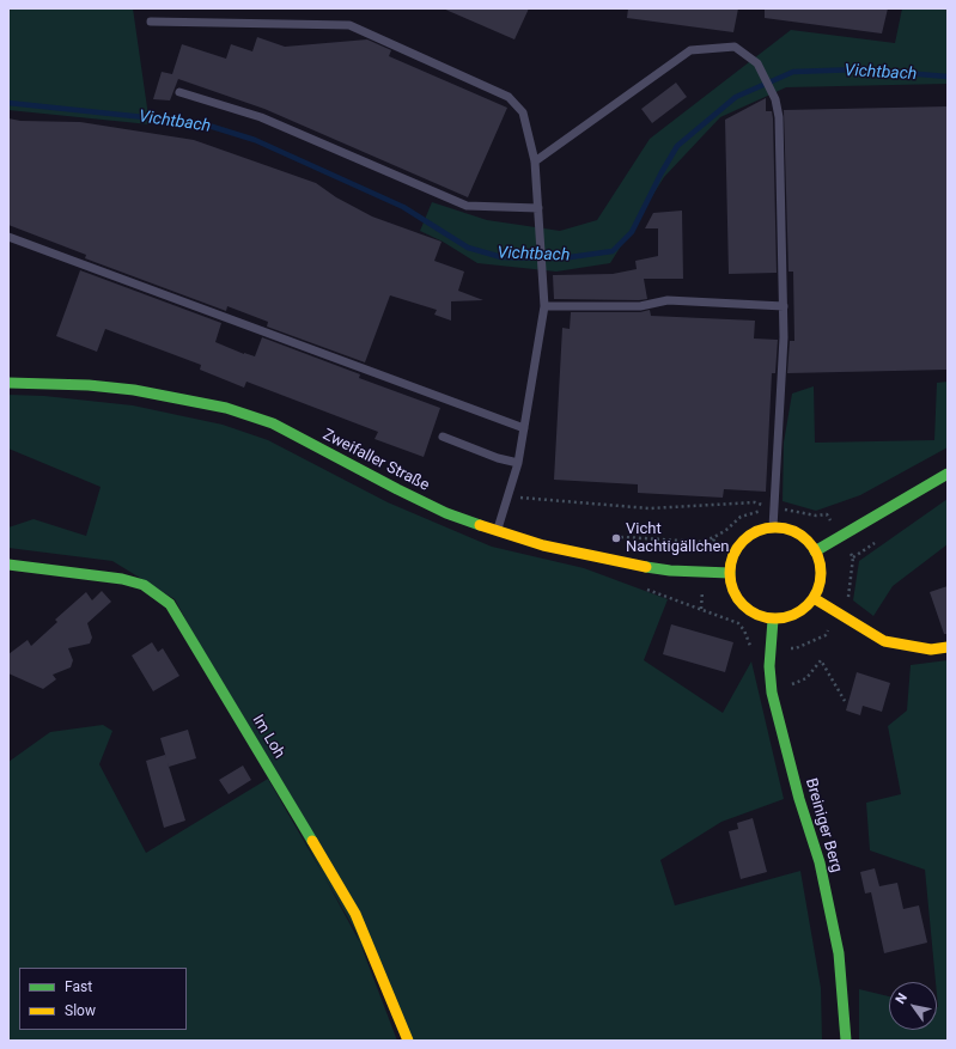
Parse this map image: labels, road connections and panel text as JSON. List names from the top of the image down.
{
  "streets": {
    "main road": ["Zweifaller Straße", "Im Loh", "Breiniger Berg"]
  },
  "crossings": [
    ["Zweifaller Straße", "Breiniger Berg"]
  ],
  "water": ["Vichtbach"],
  "places": ["Vicht Nachtigällchen"],
  "legend": ["Fast", "Slow"],
  "north": "top left"
}
